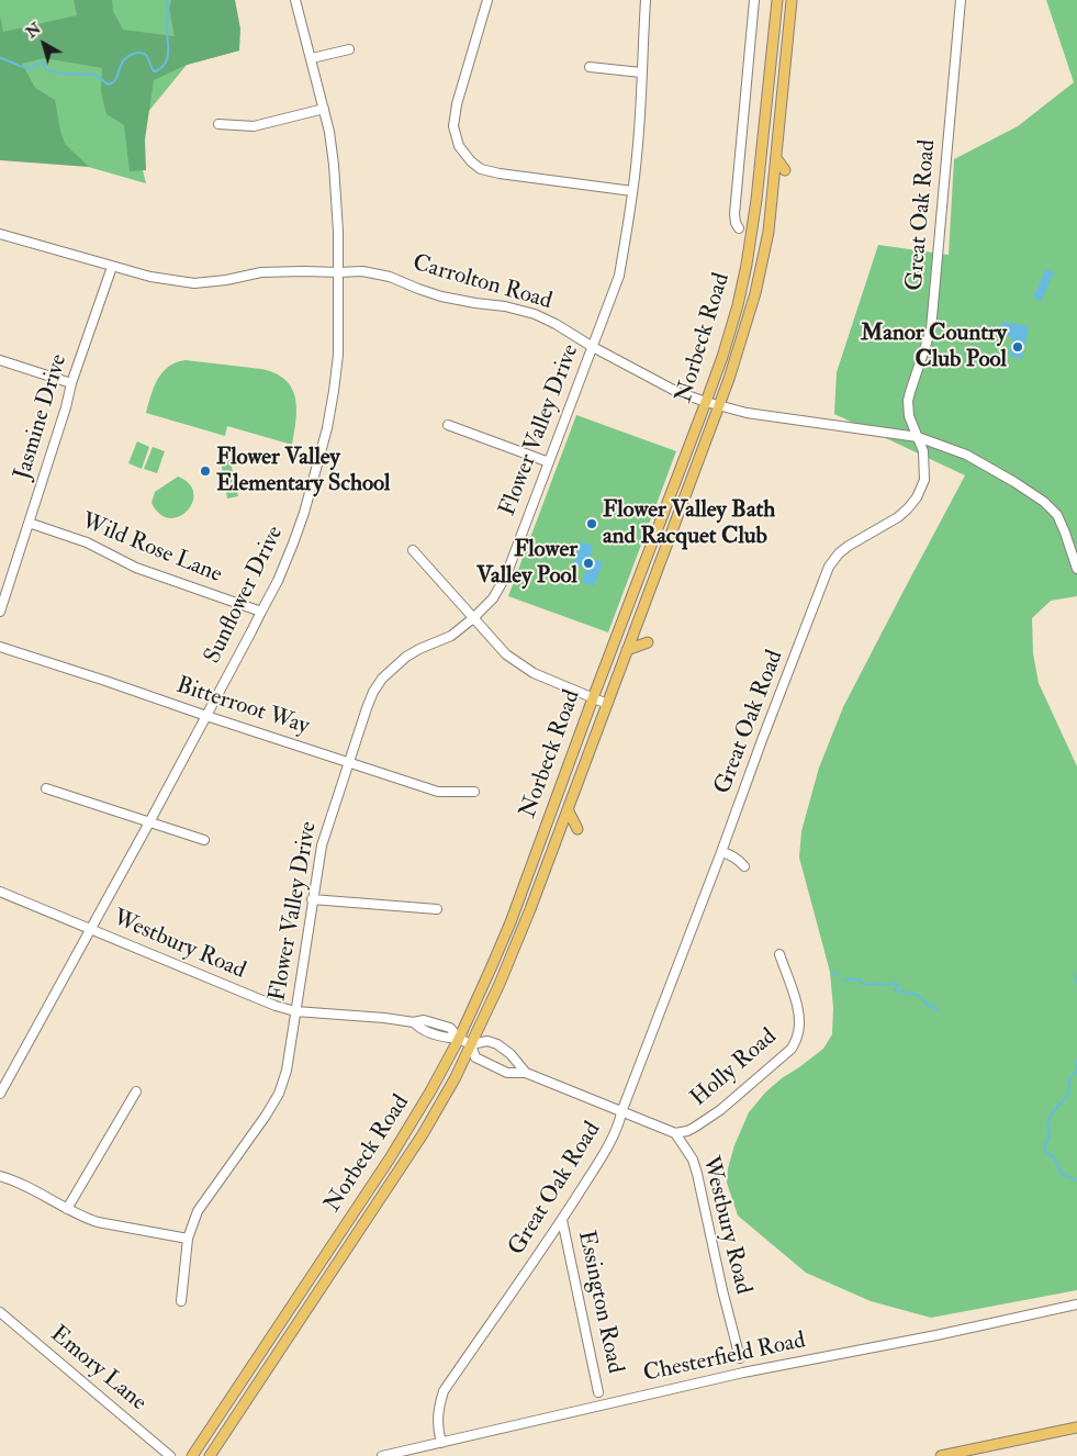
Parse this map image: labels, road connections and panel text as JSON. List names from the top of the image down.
{
  "streets": {
    "main road": ["Norbeck Road"],
    "street": [
      "Great Oak Road",
      "Carrolton Road",
      "Jasmine Drive",
      "Flower Valley Drive",
      "Wild Rose Lane",
      "Sunflower Drive",
      "Bitterroot Way",
      "Westbury Road",
      "Holly Road",
      "Essington Road",
      "Chesterfield Road",
      "Emory Lane"
    ]
  },
  "crossings": [
    ["Great Oak Road", "Carrolton Road"],
    ["Great Oak Road", "Westbury Road"],
    ["Great Oak Road", "Essington Road"],
    ["Great Oak Road", "Chesterfield Road"],
    ["Carrolton Road", "Norbeck Road"],
    ["Carrolton Road", "Jasmine Drive"],
    ["Carrolton Road", "Flower Valley Drive"],
    ["Carrolton Road", "Sunflower Drive"],
    ["Norbeck Road", "Westbury Road"],
    ["Jasmine Drive", "Wild Rose Lane"],
    ["Flower Valley Drive", "Bitterroot Way"],
    ["Flower Valley Drive", "Westbury Road"],
    ["Wild Rose Lane", "Sunflower Drive"],
    ["Sunflower Drive", "Bitterroot Way"],
    ["Sunflower Drive", "Westbury Road"],
    ["Westbury Road", "Holly Road"]
  ],
  "places": [
    "Manor Country Club Pool",
    "Flower Valley Elementary School",
    "Flower Valley Bath and Racquet Club",
    "Flower Valley Pool"
  ],
  "north": "top left"
}
